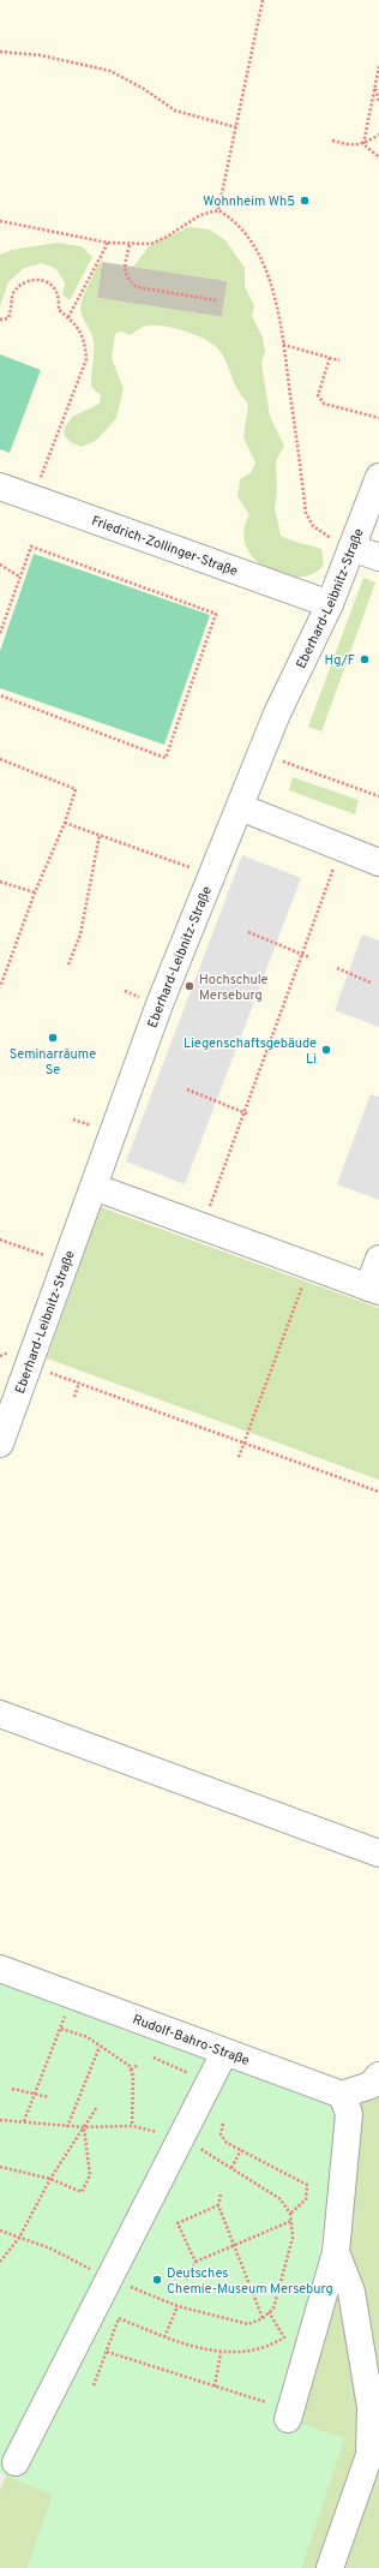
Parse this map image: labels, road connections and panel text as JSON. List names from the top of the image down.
{
  "streets": {
    "street": ["Friedrich-Zollinger-Straße", "Eberhard-Leibnitz-Straße", "Rudolf-Bahro-Straße"]
  },
  "crossings": [
    ["Friedrich-Zollinger-Straße", "Eberhard-Leibnitz-Straße"]
  ],
  "places": [
    "Wohnheim Wh5",
    "Hg/F",
    "Hochschule Merseburg",
    "Seminarräume Se",
    "Liegenschaftsgebäude Li",
    "Deutsches Chemie-Museum Merseburg"
  ]
}
